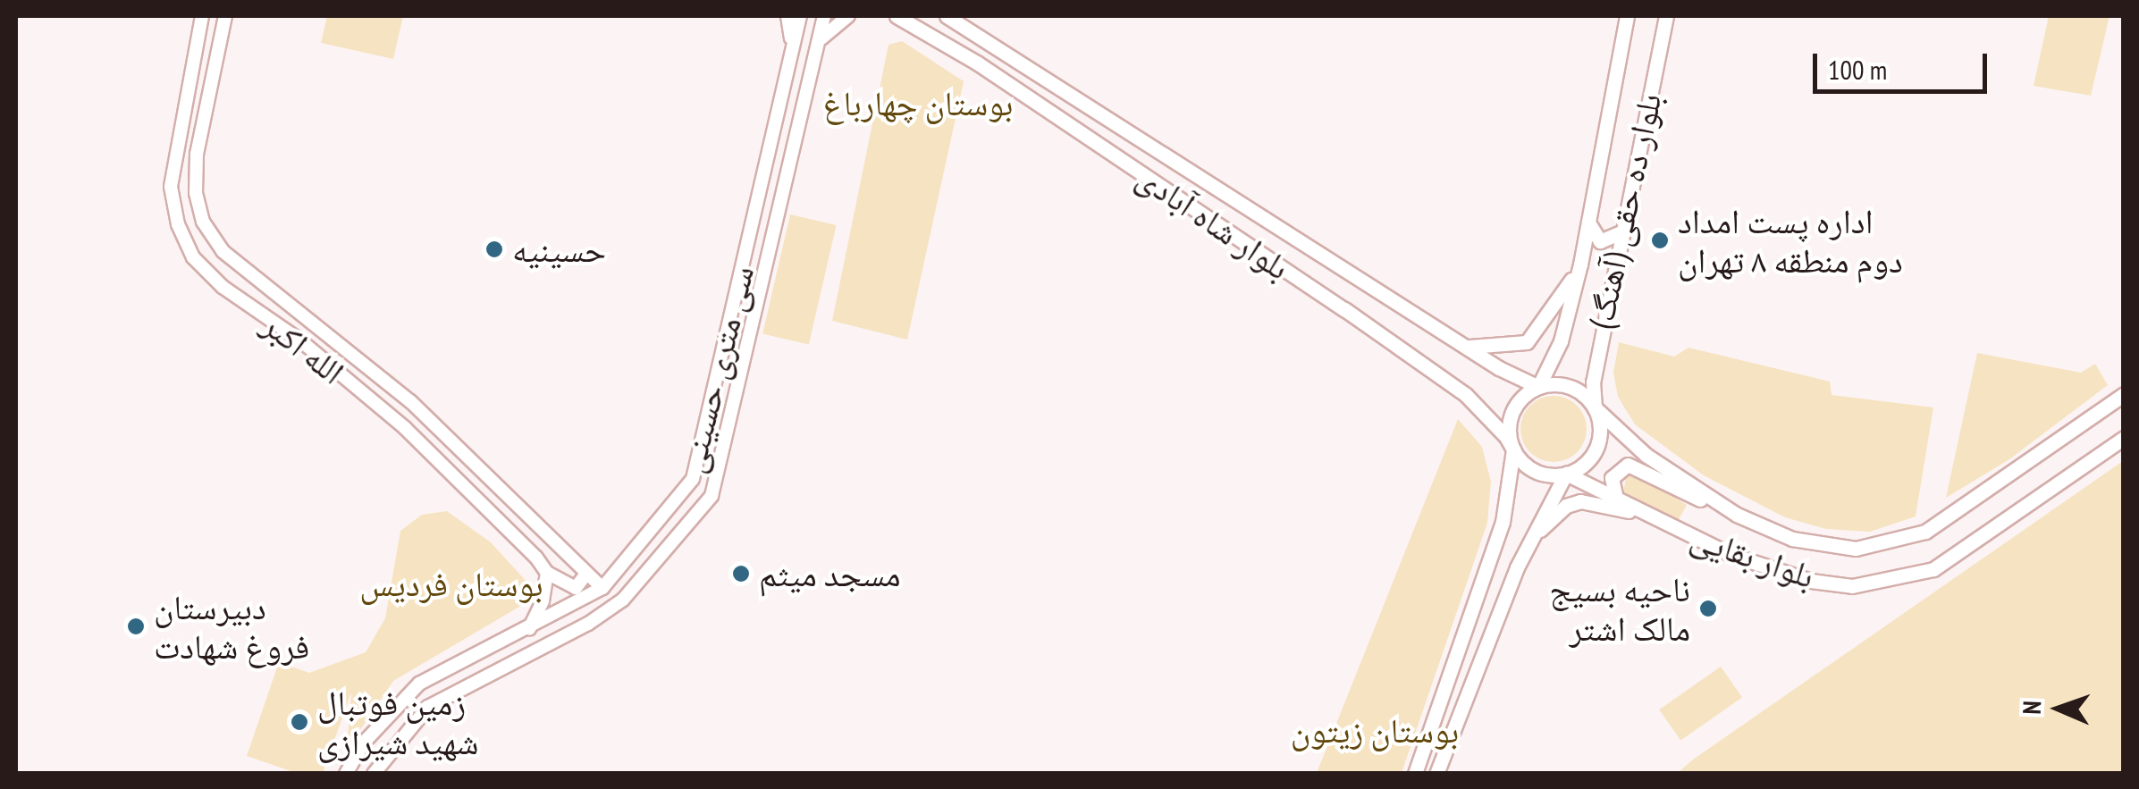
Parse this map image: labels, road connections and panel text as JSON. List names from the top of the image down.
{
  "streets": {
    "main road": [
      "بلوار ده حقی (آهنگ)",
      "بلوار شاه آبادی",
      "الله اکبر",
      "سی متری حسینی",
      "بلوار بقایی"
    ]
  },
  "crossings": [
    ["بلوار ده حقی (آهنگ)", "بلوار شاه آبادی"],
    ["بلوار ده حقی (آهنگ)", "بلوار بقایی"],
    ["بلوار شاه آبادی", "بلوار بقایی"],
    ["الله اکبر", "سی متری حسینی"]
  ],
  "parks": ["بوستان چهارباغ", "بوستان فردیس", "بوستان زیتون"],
  "places": [
    "اداره پست امداد دوم منطقه ۸ تهران",
    "حسینیه",
    "مسجد میثم",
    "ناحیه بسیج مالک اشتر",
    "دبیرستان فروغ شهادت",
    "زمین فوتبال شهید شیرازی"
  ],
  "scale_bar": "100 m",
  "north": "left"
}
